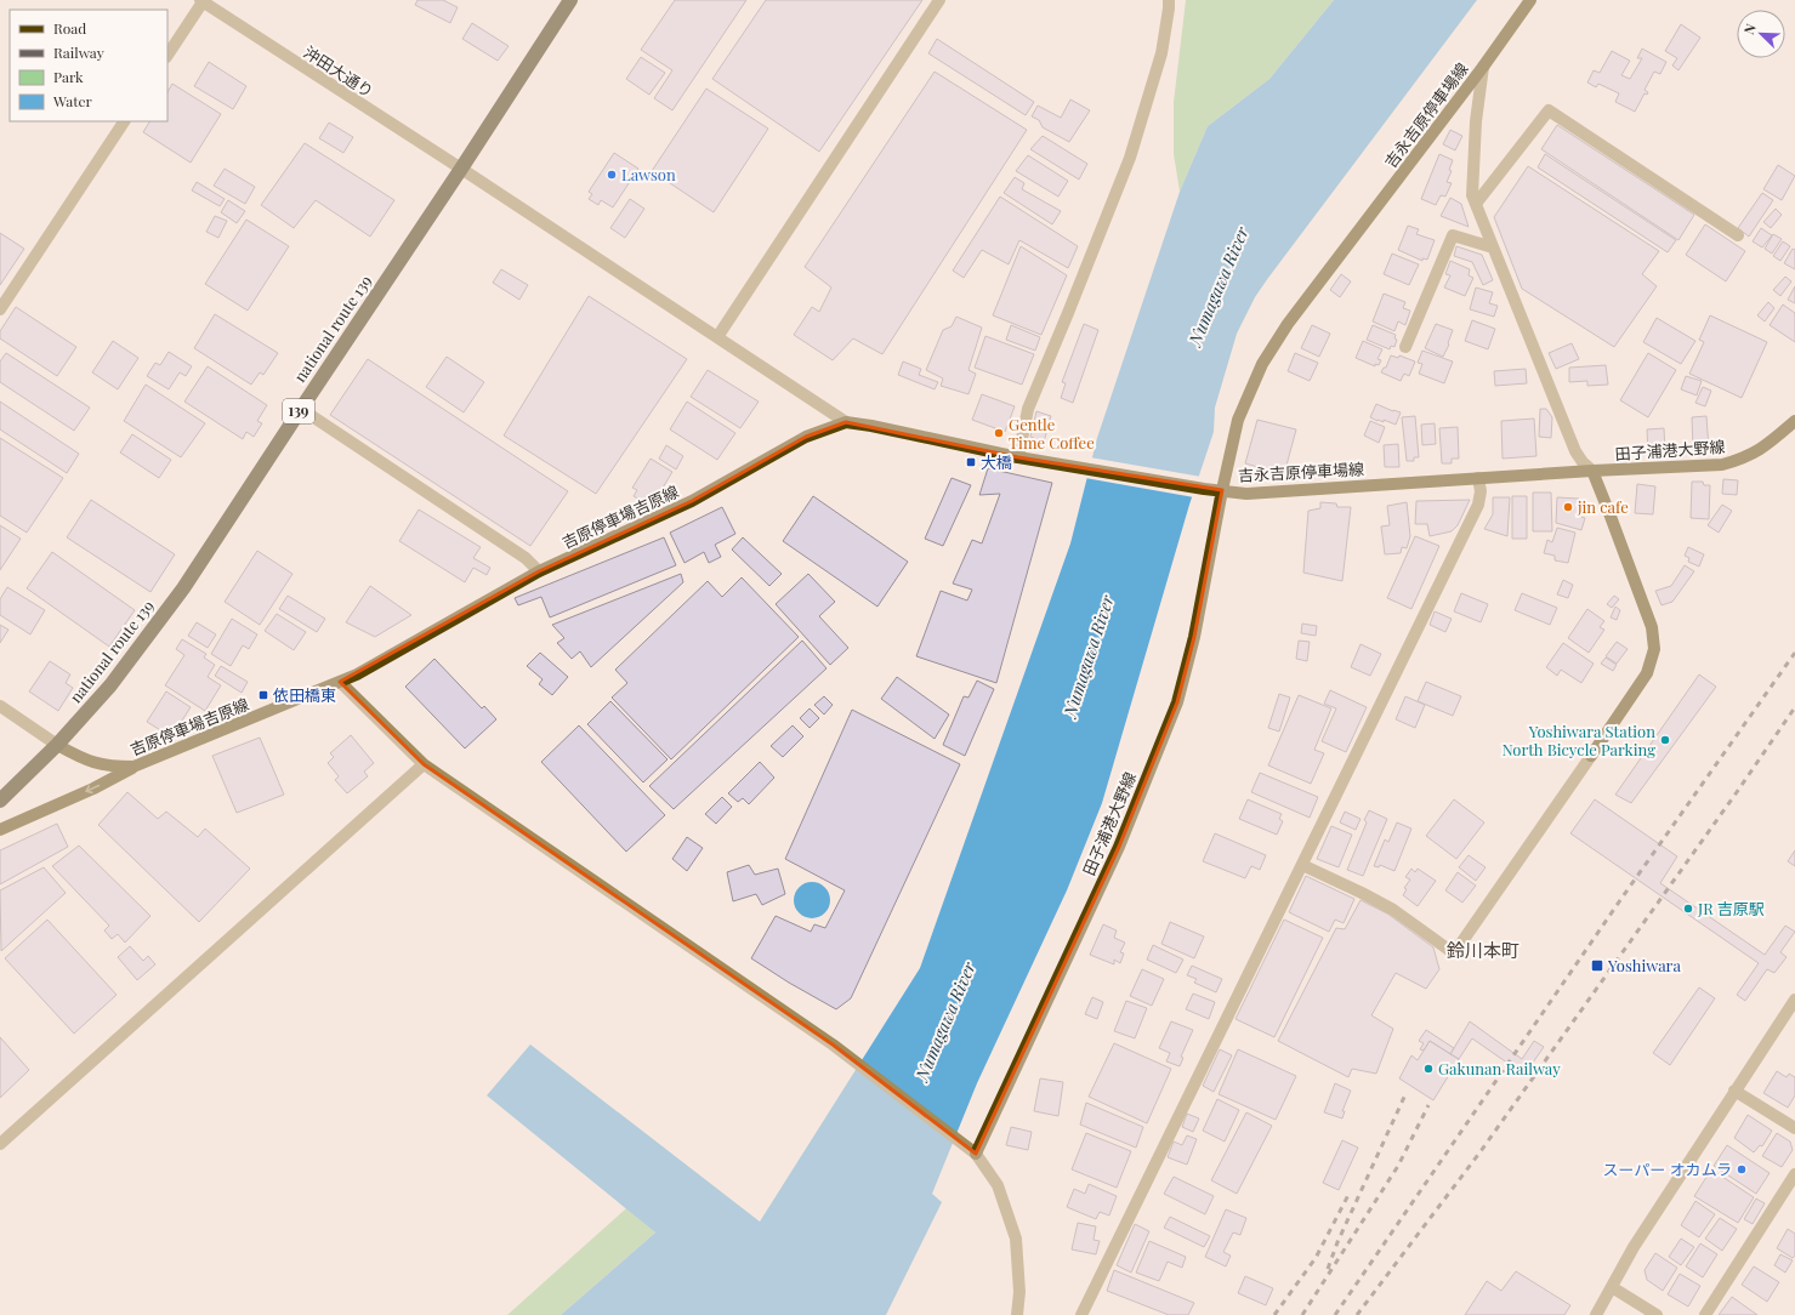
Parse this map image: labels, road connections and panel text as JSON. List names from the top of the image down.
{
  "streets": {
    "highway": ["national route 139", "139"],
    "main road": ["吉永吉原停車場線", "田子浦港大野線", "吉原停車場吉原線"],
    "street": ["沖田大通り"]
  },
  "crossings": [
    ["沖田大通り", "national route 139"],
    ["沖田大通り", "吉原停車場吉原線"],
    ["吉永吉原停車場線", "田子浦港大野線"],
    ["吉永吉原停車場線", "吉原停車場吉原線"],
    ["national route 139", "吉原停車場吉原線"],
    ["田子浦港大野線", "吉原停車場吉原線"]
  ],
  "districts": ["鈴川本町"],
  "water": ["Numagawa River"],
  "places": {
    "other": [
      "Lawson",
      "Gentle Time Coffee",
      "jin cafe",
      "Yoshiwara Station North Bicycle Parking",
      "JR 吉原駅",
      "Gakunan Railway",
      "スーパー オカムラ"
    ],
    "transit": ["大橋", "依田橋東", "Yoshiwara"]
  },
  "legend": [
    "Road",
    "Railway",
    "Park",
    "Water"
  ],
  "north": "top left"
}
